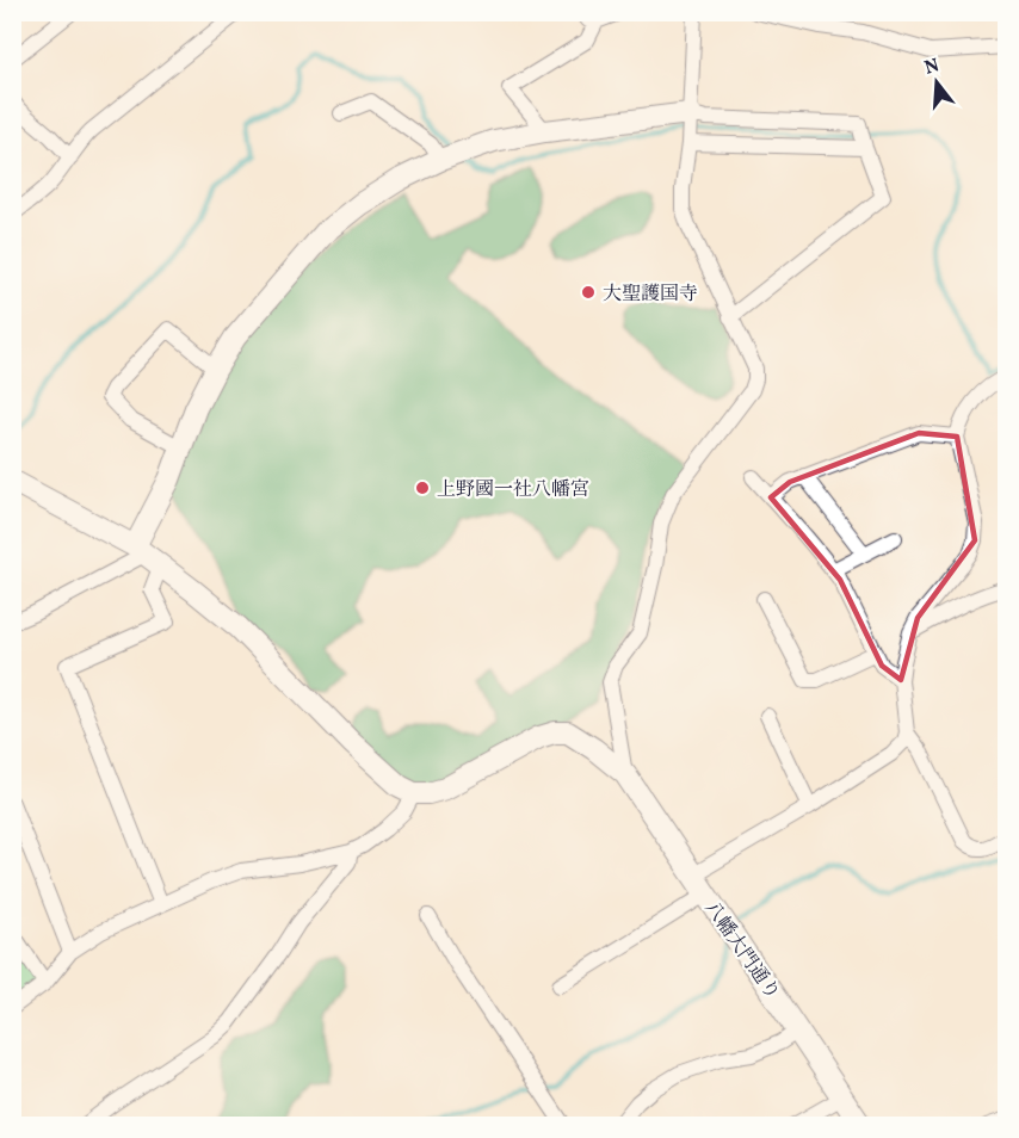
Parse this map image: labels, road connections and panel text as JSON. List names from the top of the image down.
{
  "streets": {
    "street": ["八幡大門通り"]
  },
  "places": ["大聖護国寺", "上野國一社八幡宮"],
  "north": "top"
}
